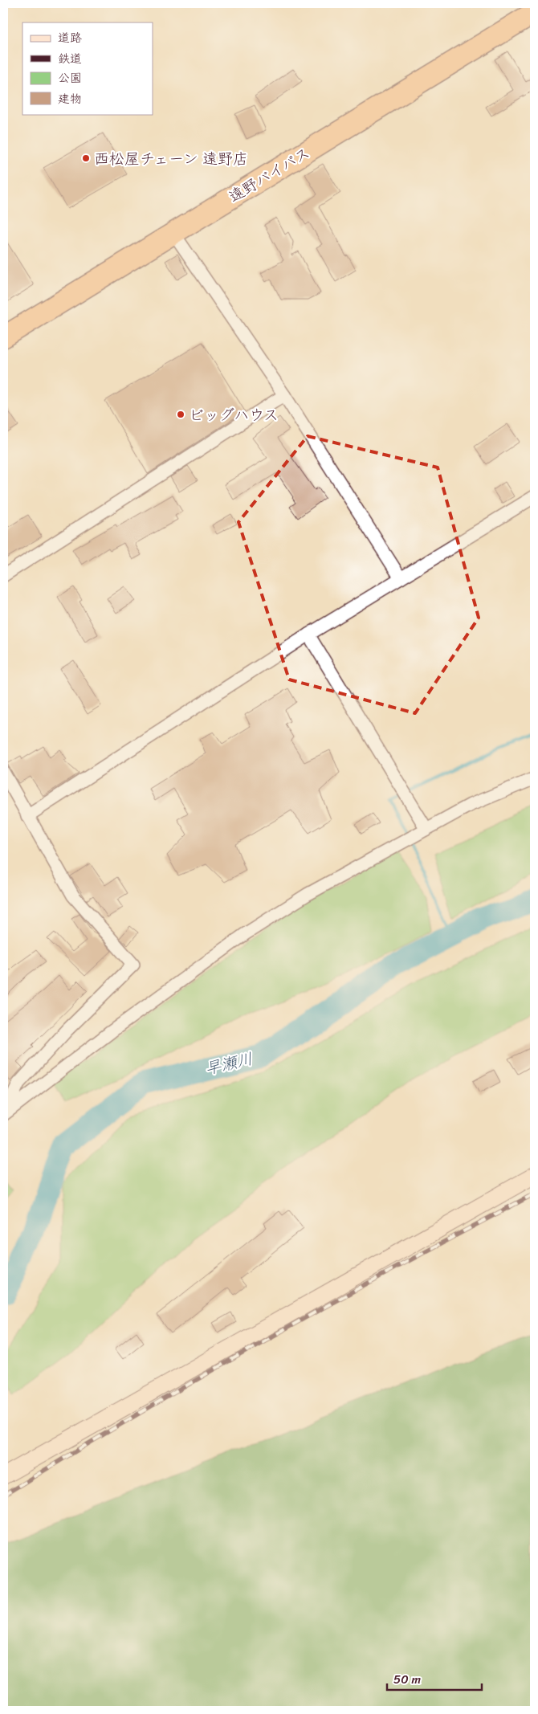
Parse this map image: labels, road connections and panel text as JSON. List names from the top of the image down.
{
  "streets": {
    "highway": ["遠野バイパス"]
  },
  "water": ["早瀬川"],
  "places": ["西松屋チェーン 遠野店", "ビッグハウス"],
  "legend": [
    "道路",
    "鉄道",
    "公園",
    "建物"
  ],
  "scale_bar": "50 m"
}
